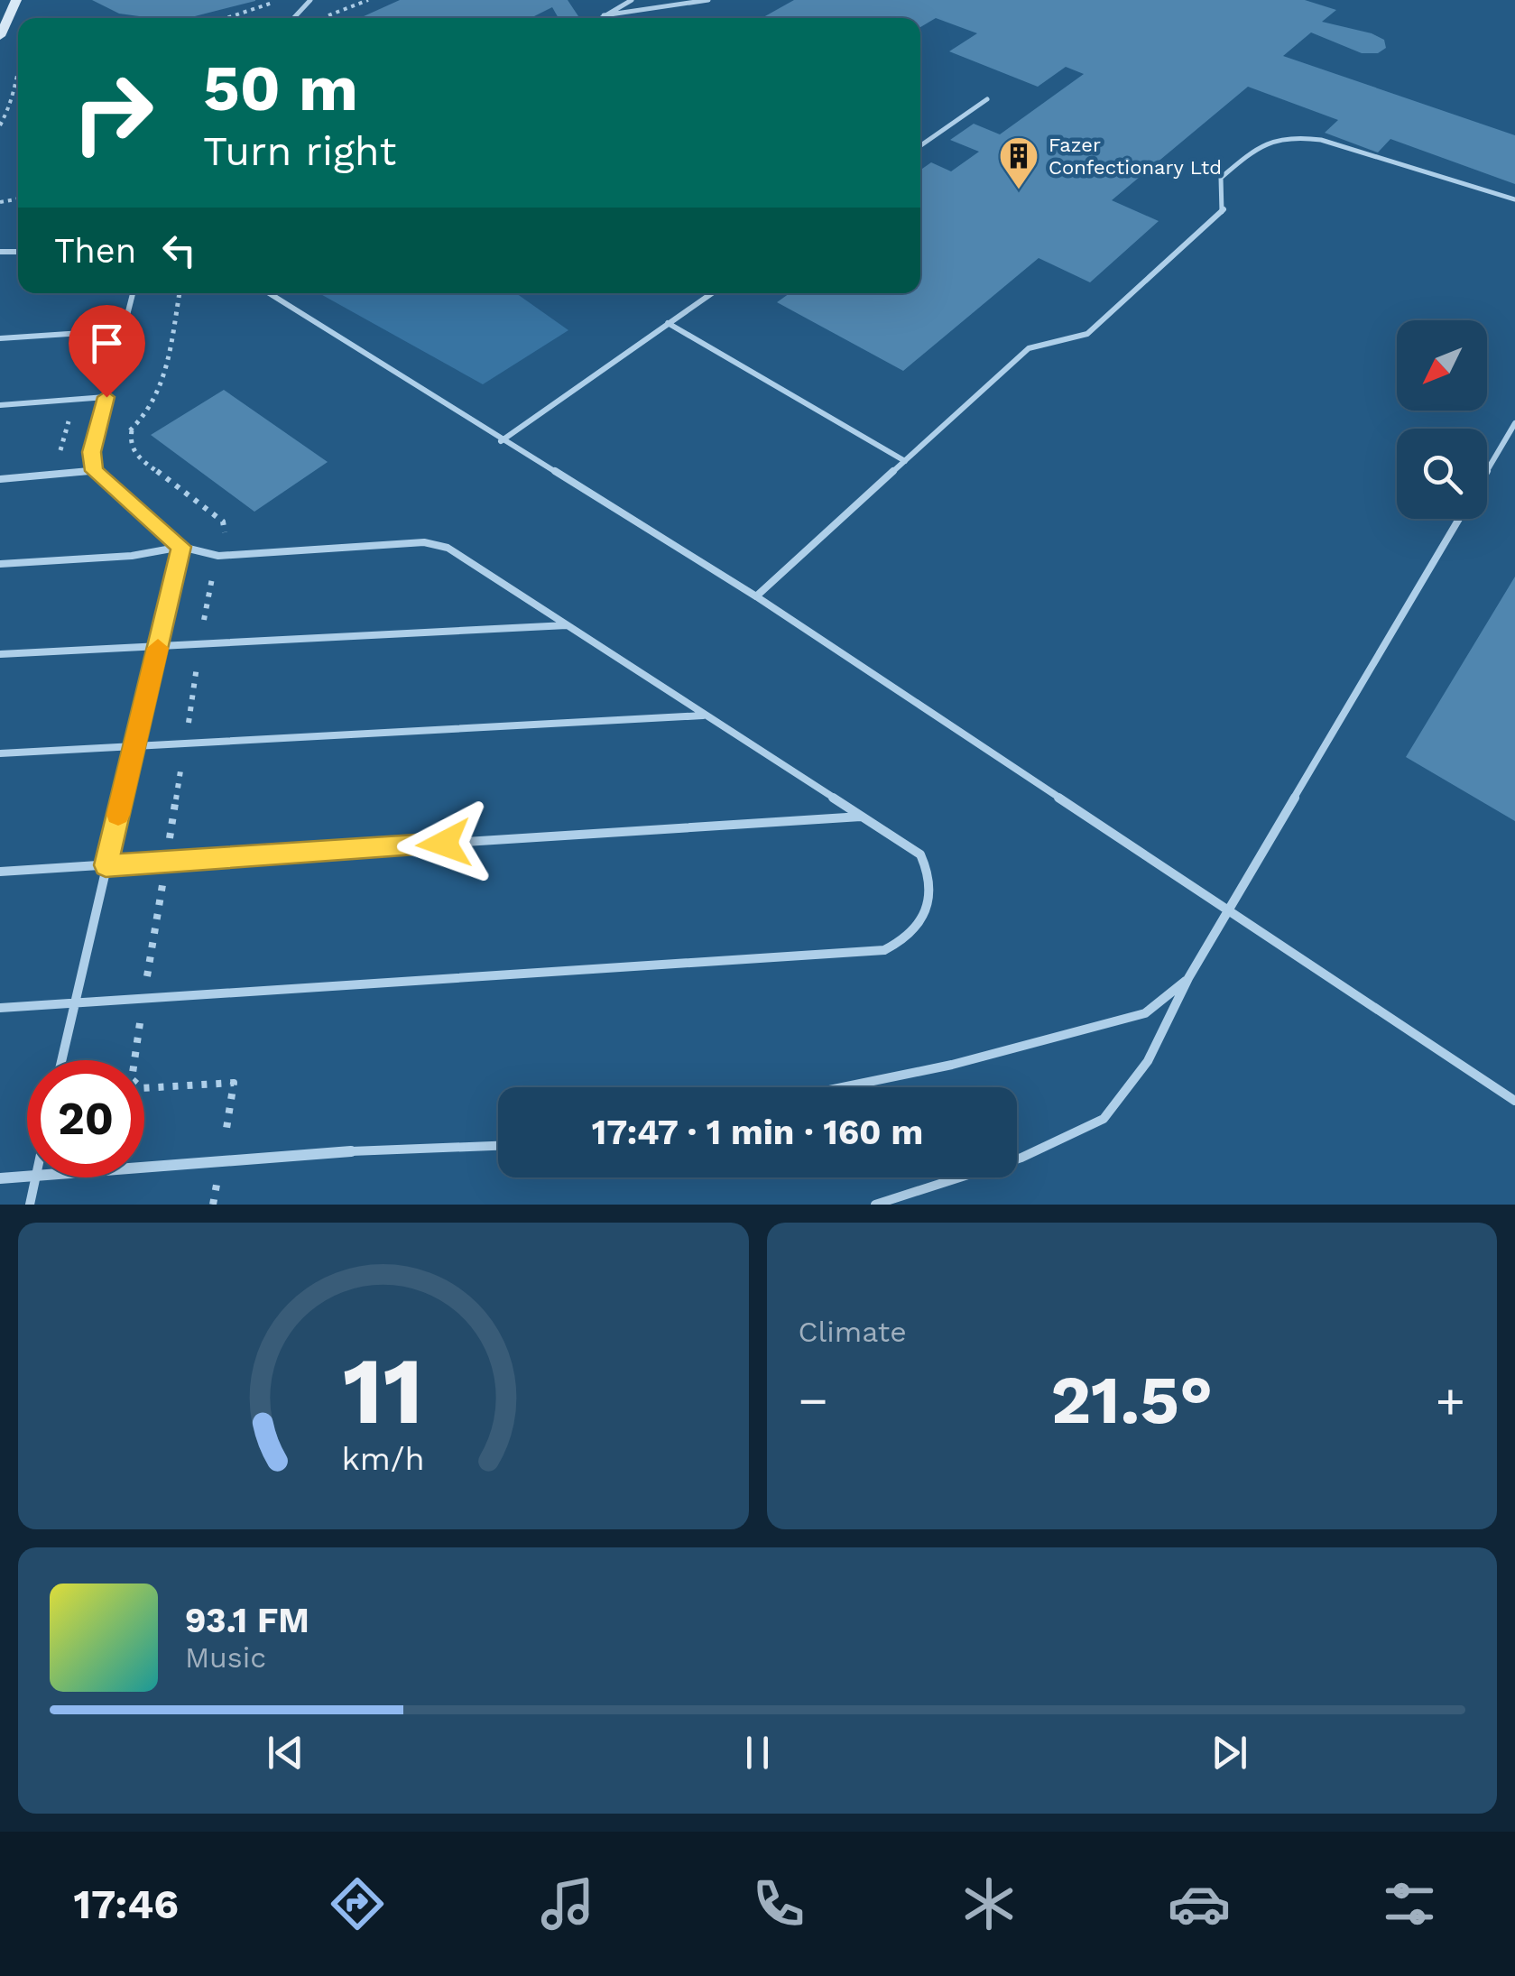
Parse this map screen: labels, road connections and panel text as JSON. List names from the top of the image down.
{
  "places": {
    "building": ["Fazer Confectionary Ltd"]
  },
  "north": "bottom left",
  "page": {
    "turn": ["50 m", "Turn right"],
    "then": "Then",
    "limit": "20",
    "trip": "17:47 · 1 min · 160 m",
    "tile": "Climate",
    "heat": ["−", "21.5°", "+"],
    "song": ["93.1 FM", "Music"],
    "tabs": "17:46",
    "gauge": ["11", "km/h"]
  }
}
